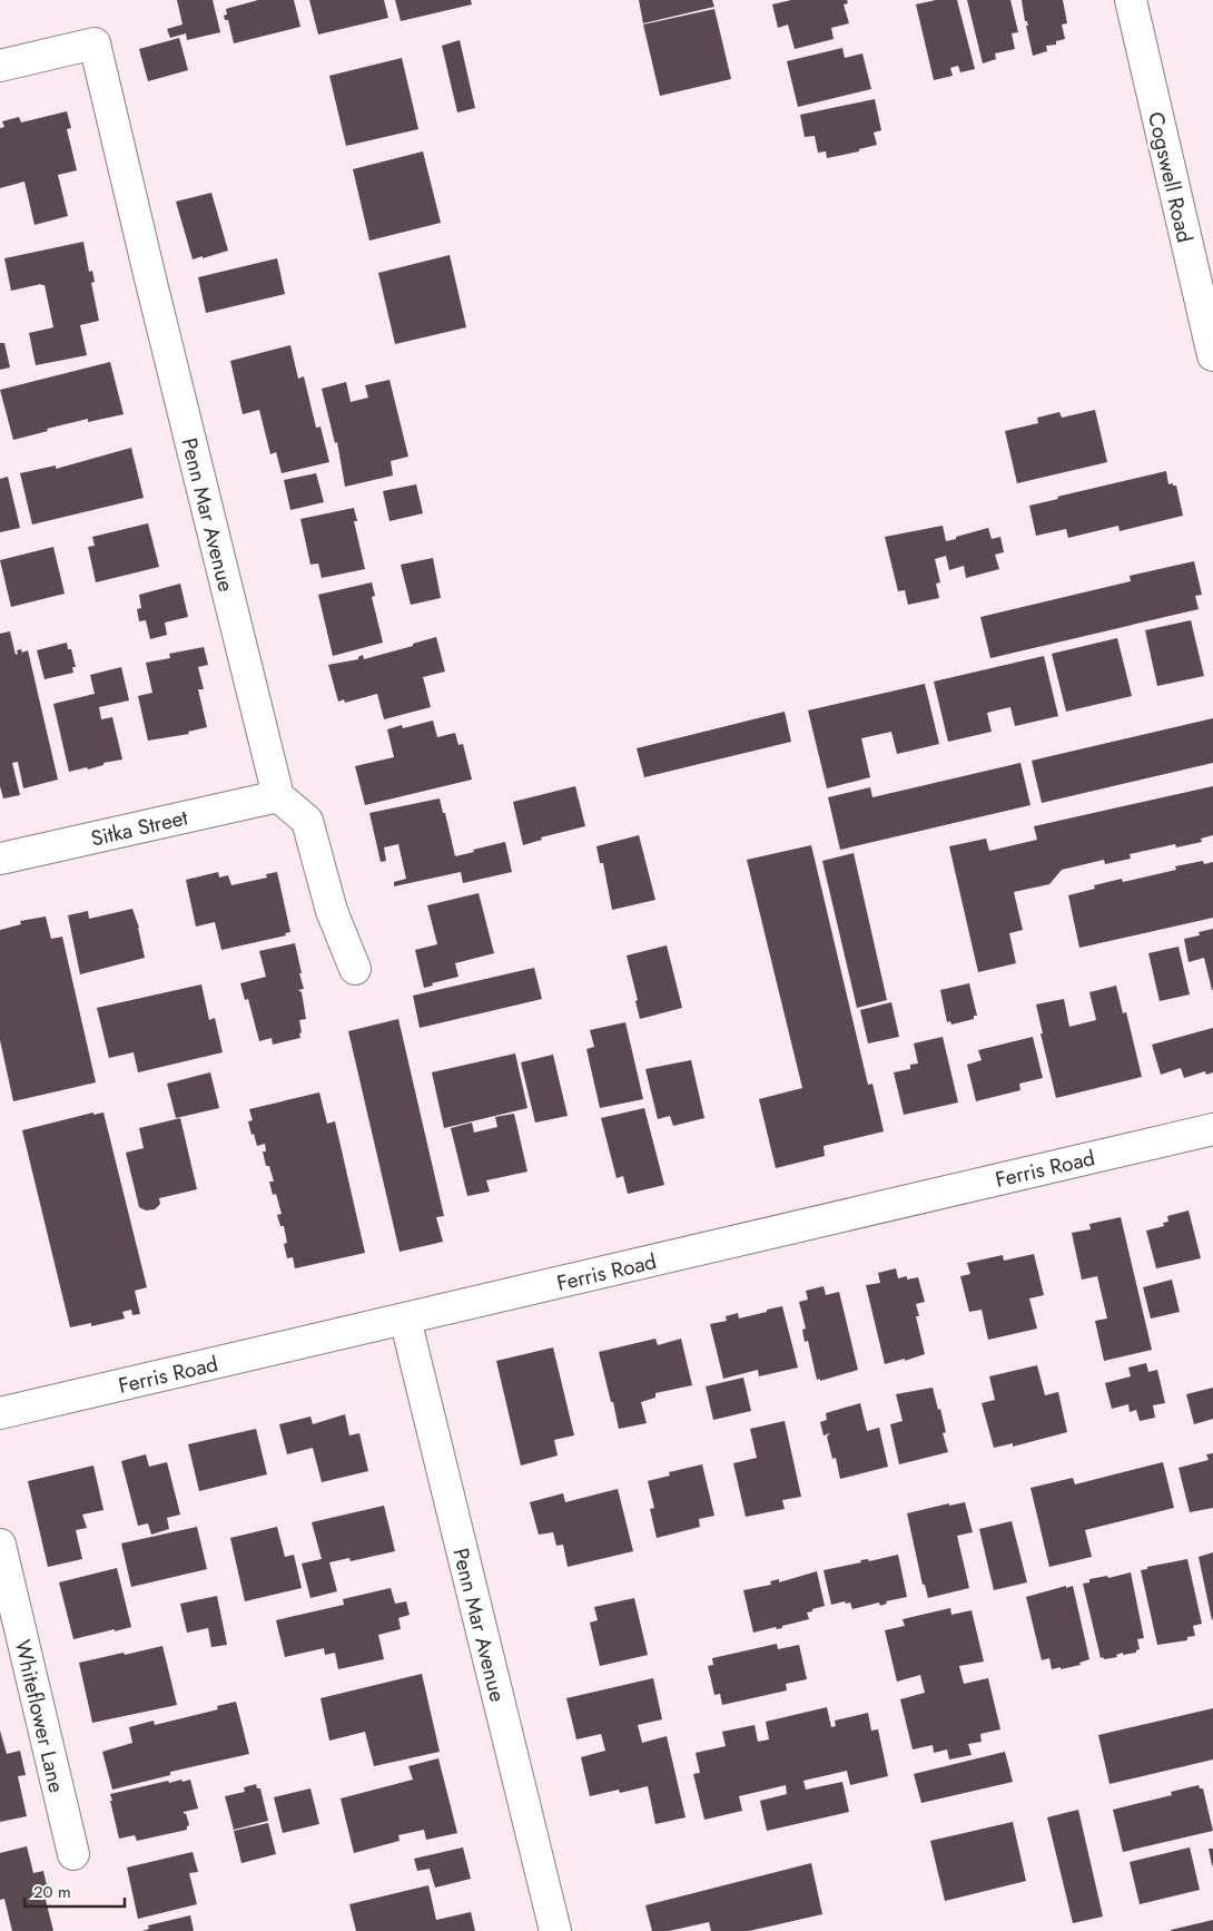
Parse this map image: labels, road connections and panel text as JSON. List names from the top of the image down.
{
  "streets": {
    "street": [
      "Cogswell Road",
      "Penn Mar Avenue",
      "Sitka Street",
      "Ferris Road",
      "Whiteflower Lane"
    ]
  },
  "crossings": [
    ["Penn Mar Avenue", "Sitka Street"],
    ["Penn Mar Avenue", "Ferris Road"]
  ],
  "scale_bar": "20 m"
}
